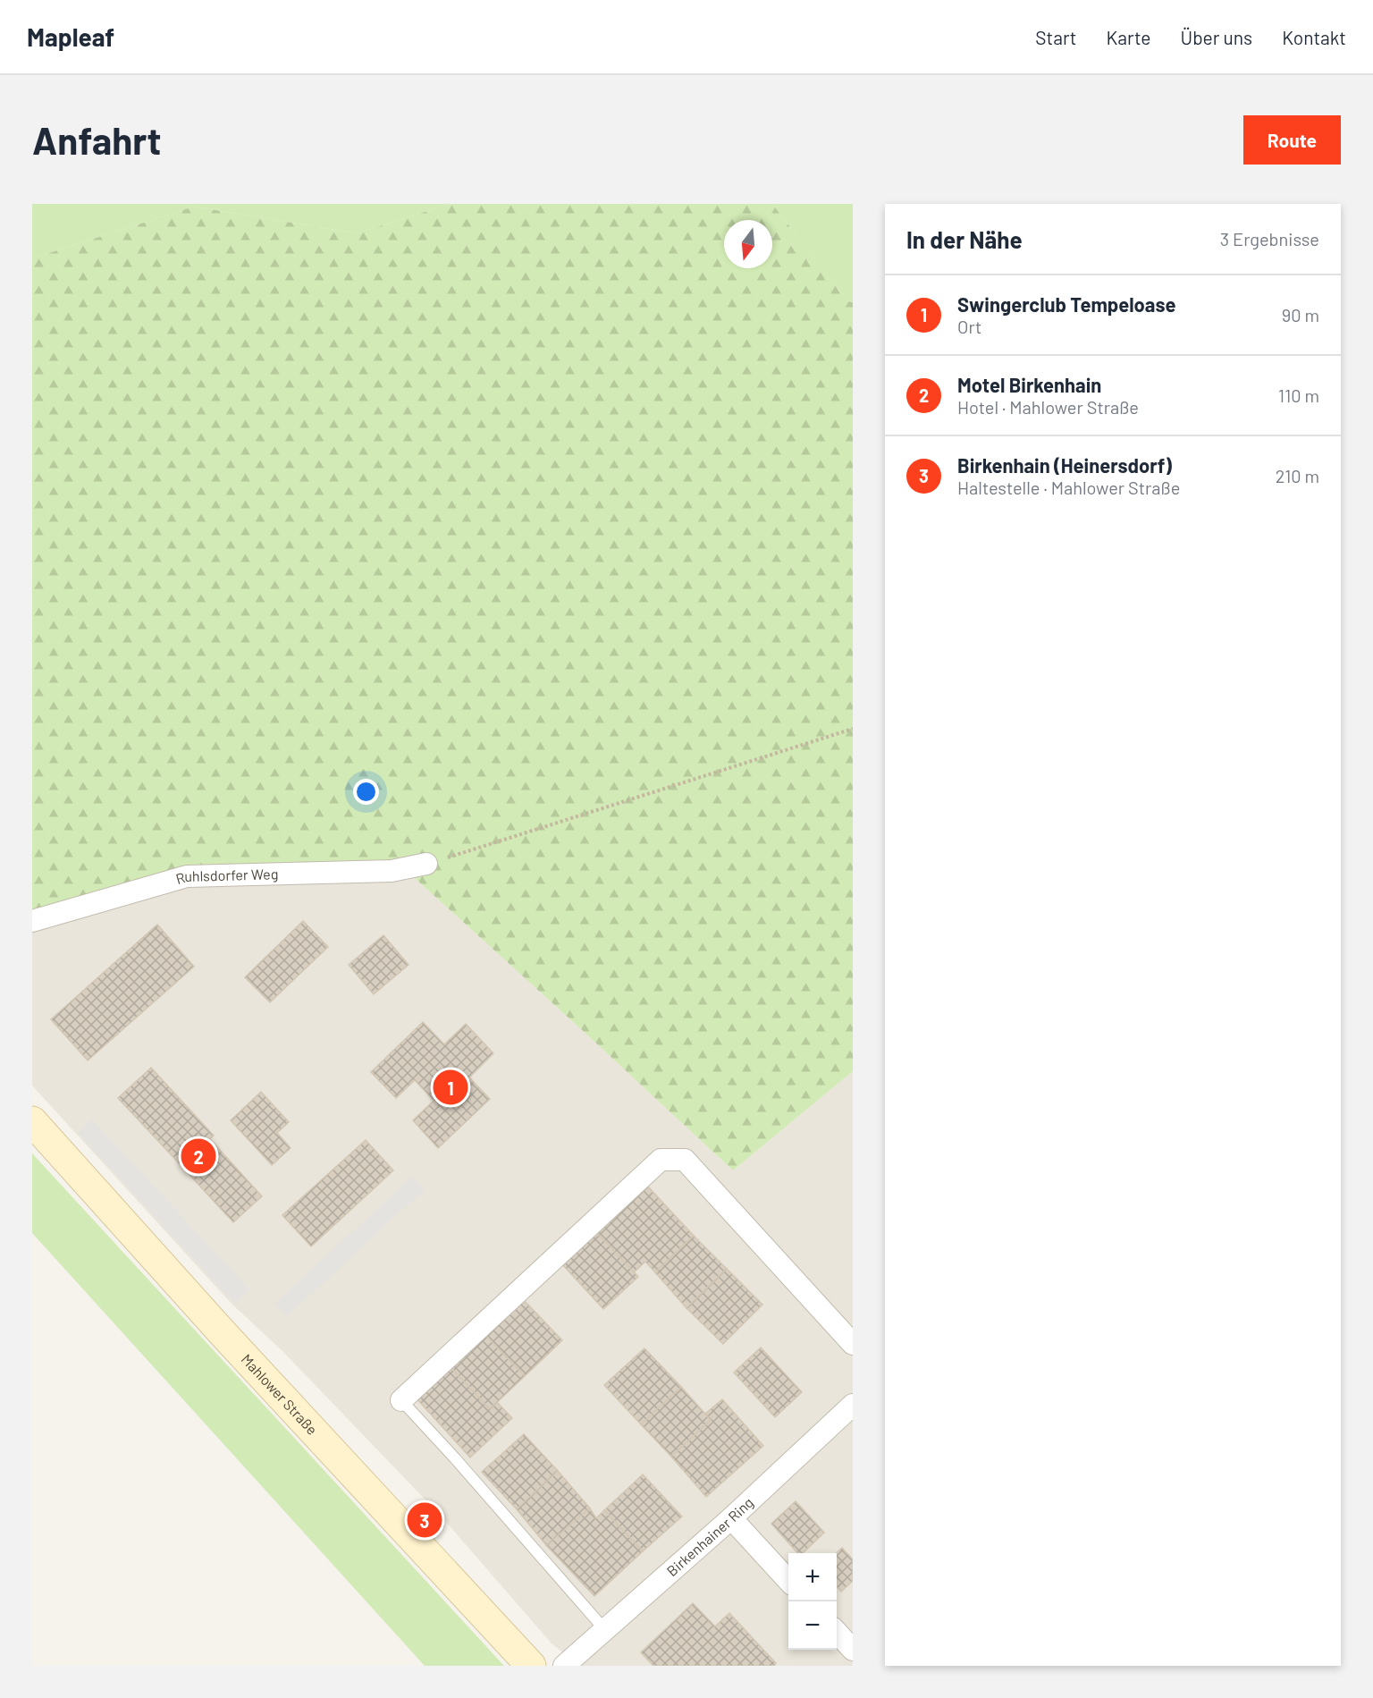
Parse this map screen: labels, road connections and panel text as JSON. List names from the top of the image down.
{
  "streets": {
    "main road": ["Mahlower Straße"],
    "street": ["Ruhlsdorfer Weg", "Birkenhainer Ring"]
  },
  "north": "bottom",
  "page": {
    "header": "Mapleaf",
    "nav": [
      "Start",
      "Karte",
      "Über uns",
      "Kontakt"
    ],
    "buttons": "Route",
    "title": "Anfahrt",
    "heading": ["In der Nähe", "3 Ergebnisse"],
    "list": [
      {
        "mark": "1",
        "name": "Swingerclub Tempeloase",
        "note": "Ort",
        "value": "90 m"
      },
      {
        "mark": "2",
        "name": "Motel Birkenhain",
        "note": "Hotel · Mahlower Straße",
        "value": "110 m"
      },
      {
        "mark": "3",
        "name": "Birkenhain (Heinersdorf)",
        "note": "Haltestelle · Mahlower Straße",
        "value": "210 m"
      }
    ],
    "pins": ["1", "2", "3"],
    "map_buttons": ["+", "−"]
  }
}
